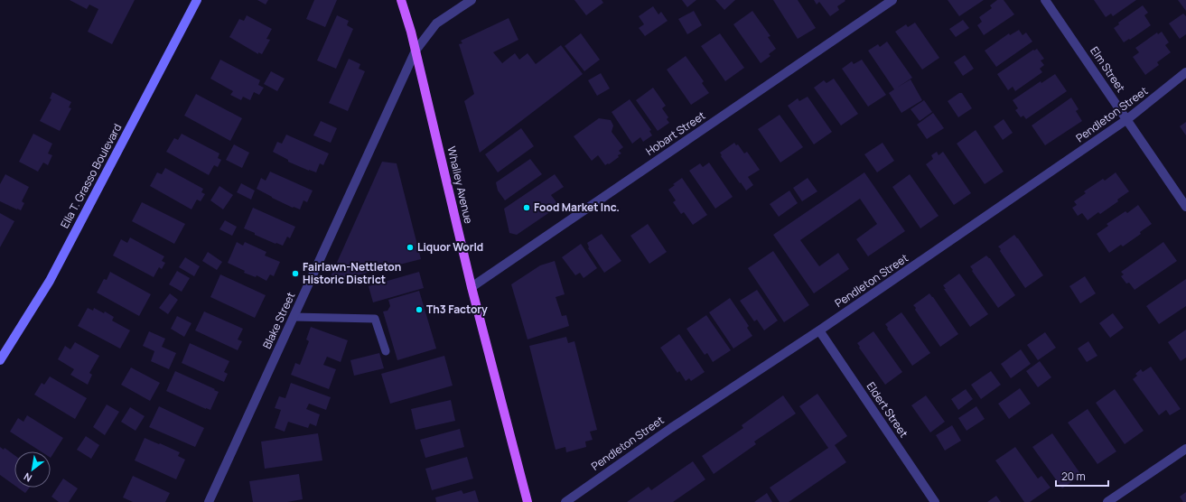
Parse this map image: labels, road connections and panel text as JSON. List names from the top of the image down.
{
  "streets": {
    "main road": ["Ella T. Grasso Boulevard", "Whalley Avenue"],
    "street": [
      "Elm Street",
      "Pendleton Street",
      "Hobart Street",
      "Blake Street",
      "Eldert Street"
    ]
  },
  "crossings": [
    ["Elm Street", "Pendleton Street"],
    ["Pendleton Street", "Eldert Street"],
    ["Hobart Street", "Whalley Avenue"],
    ["Whalley Avenue", "Blake Street"]
  ],
  "places": [
    "Food Market Inc.",
    "Liquor World",
    "Fairlawn-Nettleton Historic District",
    "Th3 Factory"
  ],
  "scale_bar": "20 m",
  "north": "bottom left"
}
